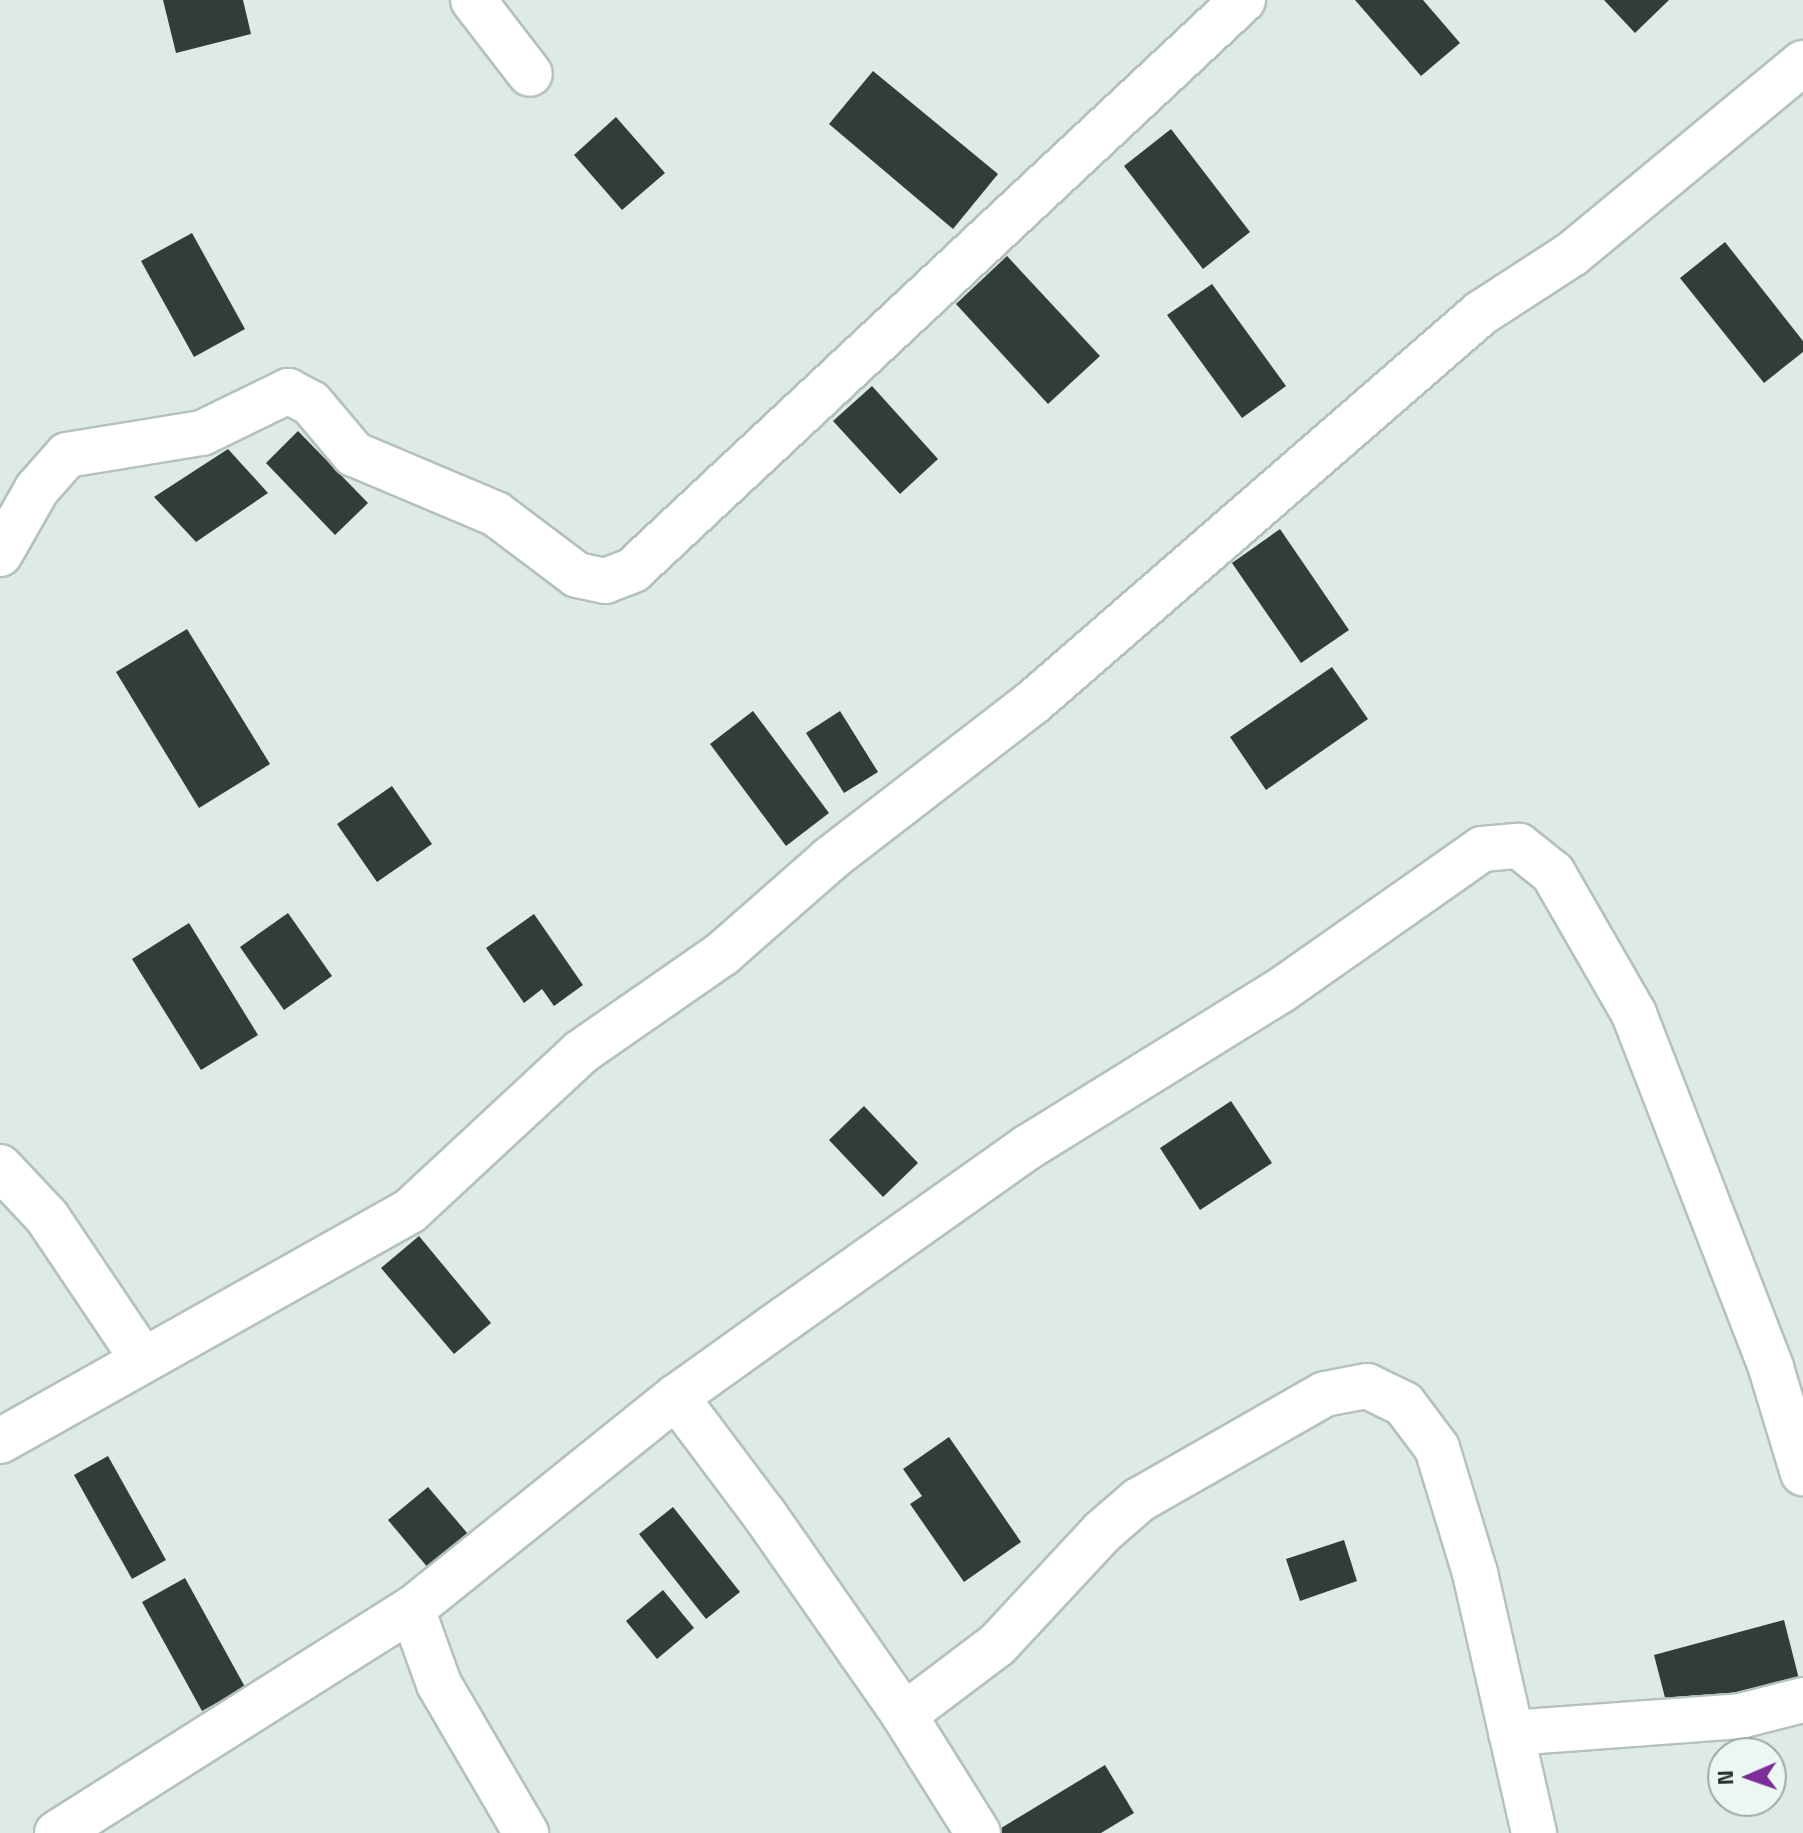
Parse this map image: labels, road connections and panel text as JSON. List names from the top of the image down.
{
  "north": "left"
}
